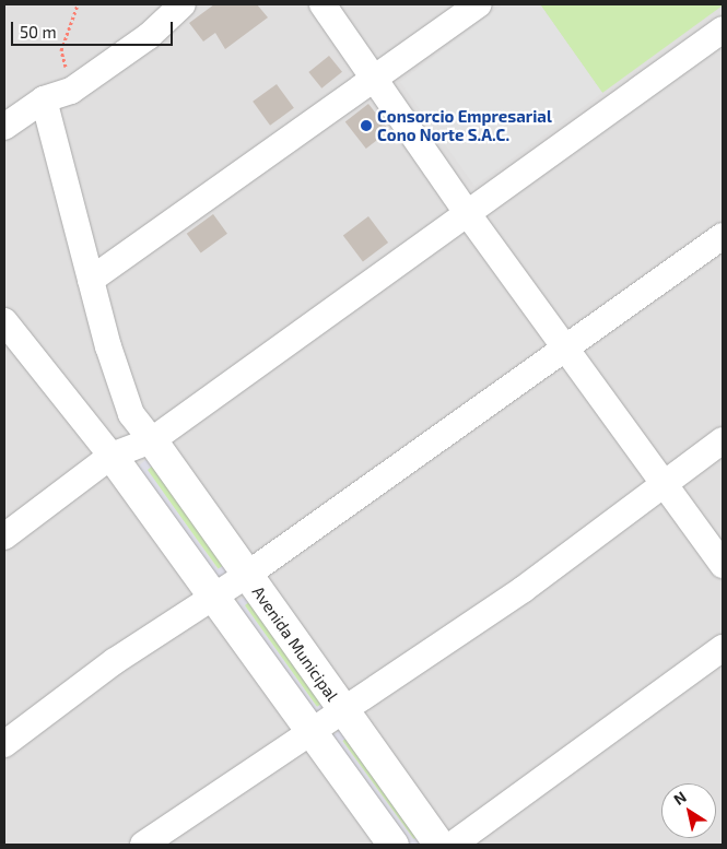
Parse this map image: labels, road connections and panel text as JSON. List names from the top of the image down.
{
  "streets": {
    "street": ["Avenida Municipal"]
  },
  "places": ["Consorcio Empresarial Cono Norte S.A.C."],
  "scale_bar": "50 m",
  "north": "top left"
}
